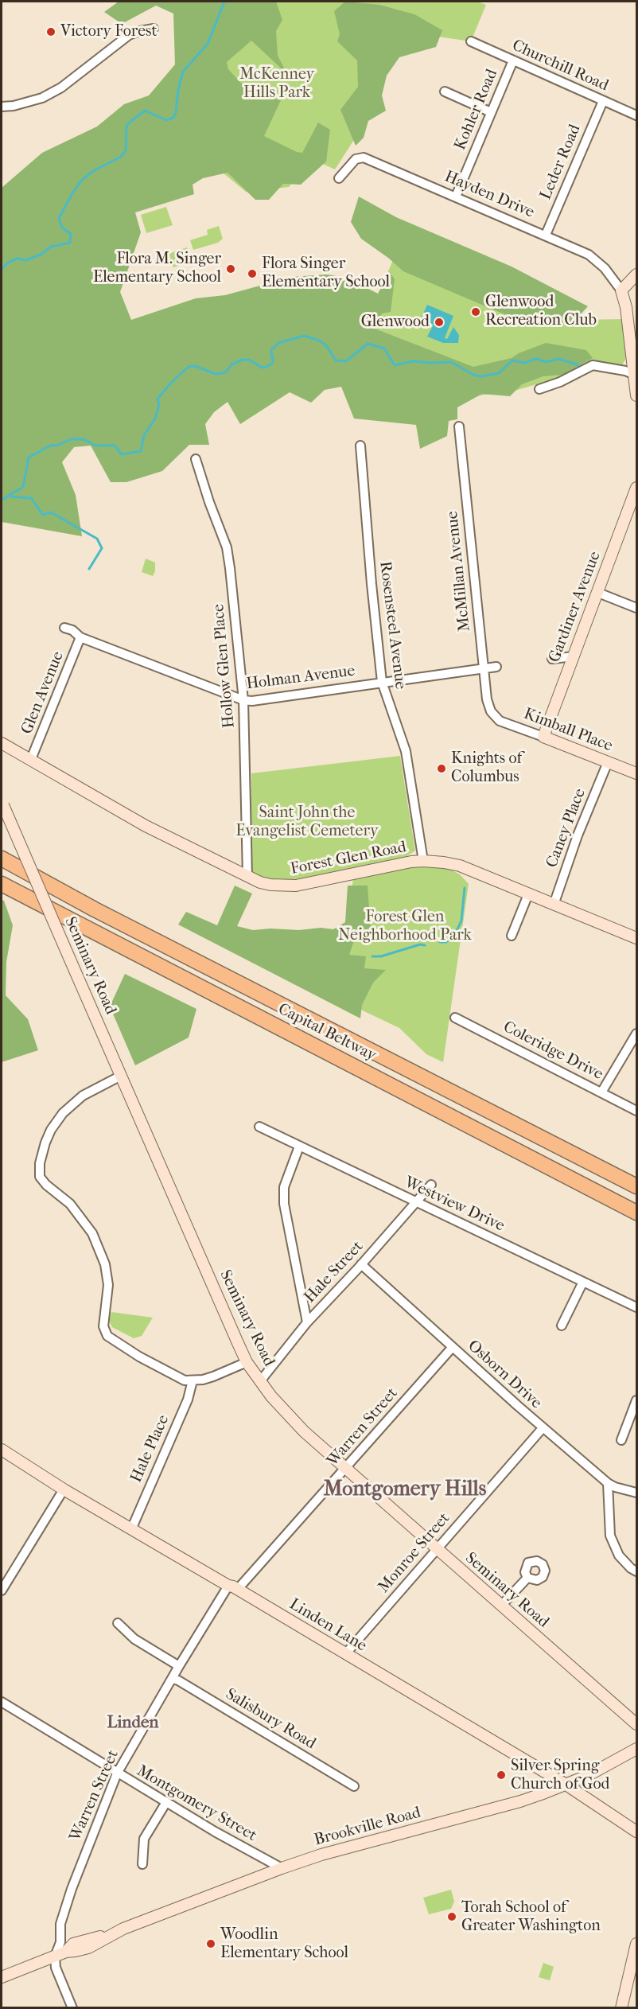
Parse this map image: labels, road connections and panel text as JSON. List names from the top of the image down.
{
  "streets": {
    "highway": ["Capital Beltway"],
    "street": [
      "Churchill Road",
      "Kohler Road",
      "Leder Road",
      "Hayden Drive",
      "McMillan Avenue",
      "Gardiner Avenue",
      "Rosensteel Avenue",
      "Hollow Glen Place",
      "Holman Avenue",
      "Glen Avenue",
      "Kimball Place",
      "Caney Place",
      "Forest Glen Road",
      "Seminary Road",
      "Coleridge Drive",
      "Westview Drive",
      "Hale Street",
      "Osborn Drive",
      "Warren Street",
      "Hale Place",
      "Monroe Street",
      "Linden Lane",
      "Salisbury Road",
      "Montgomery Street",
      "Brookville Road"
    ]
  },
  "crossings": [
    ["Churchill Road", "Kohler Road"],
    ["Churchill Road", "Leder Road"],
    ["Kohler Road", "Hayden Drive"],
    ["Leder Road", "Hayden Drive"],
    ["McMillan Avenue", "Holman Avenue"],
    ["McMillan Avenue", "Kimball Place"],
    ["Gardiner Avenue", "Kimball Place"],
    ["Rosensteel Avenue", "Holman Avenue"],
    ["Rosensteel Avenue", "Forest Glen Road"],
    ["Hollow Glen Place", "Holman Avenue"],
    ["Hollow Glen Place", "Forest Glen Road"],
    ["Holman Avenue", "Glen Avenue"],
    ["Glen Avenue", "Forest Glen Road"],
    ["Kimball Place", "Caney Place"],
    ["Caney Place", "Forest Glen Road"],
    ["Seminary Road", "Hale Street"],
    ["Seminary Road", "Warren Street"],
    ["Seminary Road", "Monroe Street"],
    ["Westview Drive", "Hale Street"],
    ["Hale Street", "Osborn Drive"],
    ["Osborn Drive", "Warren Street"],
    ["Osborn Drive", "Monroe Street"],
    ["Warren Street", "Linden Lane"],
    ["Warren Street", "Salisbury Road"],
    ["Warren Street", "Montgomery Street"],
    ["Warren Street", "Brookville Road"],
    ["Hale Place", "Linden Lane"],
    ["Monroe Street", "Linden Lane"],
    ["Linden Lane", "Brookville Road"],
    ["Montgomery Street", "Brookville Road"]
  ],
  "districts": ["Montgomery Hills", "Linden"],
  "parks": ["McKenney Hills Park", "Saint John the Evangelist Cemetery", "Forest Glen Neighborhood Park"],
  "places": [
    "Victory Forest",
    "Flora M. Singer Elementary School",
    "Flora Singer Elementary School",
    "Glenwood Recreation Club",
    "Glenwood",
    "Knights of Columbus",
    "Silver Spring Church of God",
    "Torah School of Greater Washington",
    "Woodlin Elementary School"
  ]
}
